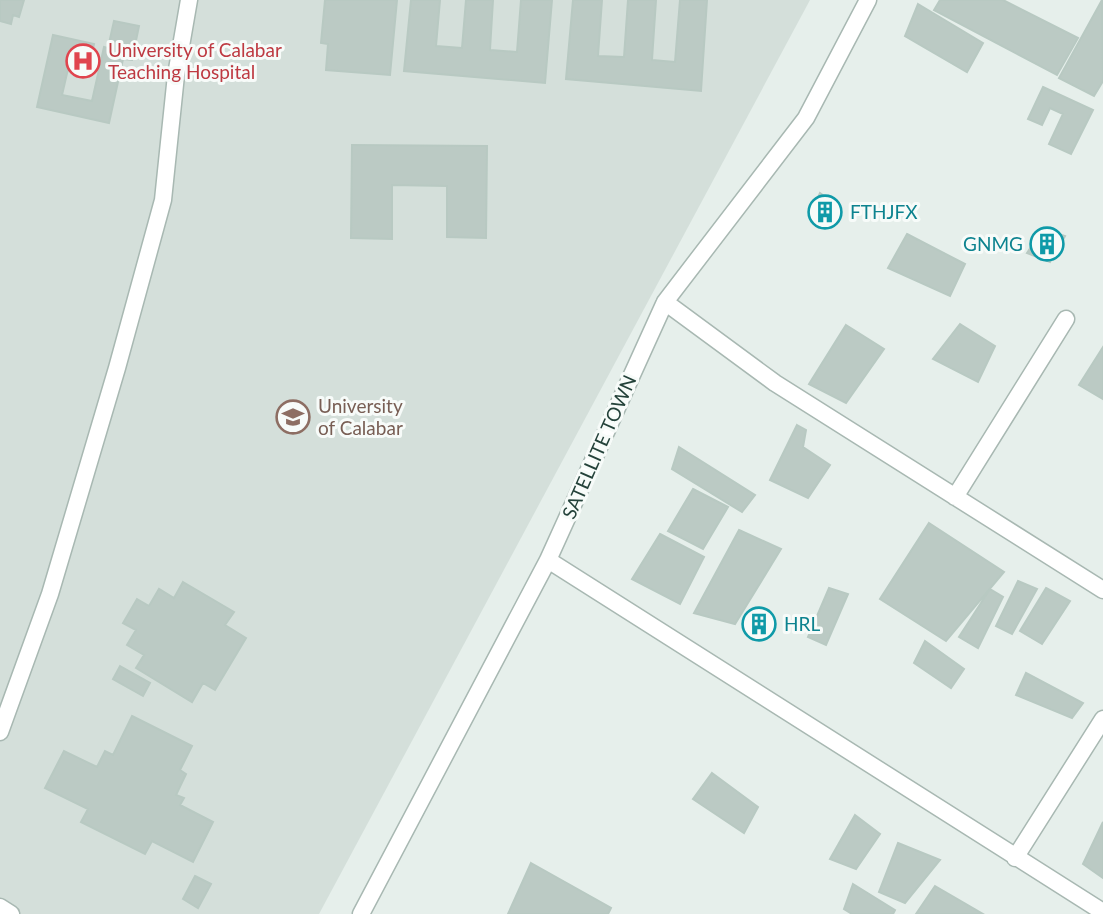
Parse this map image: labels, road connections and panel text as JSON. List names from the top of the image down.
{
  "streets": {
    "street": ["SATELLITE TOWN"]
  },
  "places": {
    "hospital": ["University of Calabar Teaching Hospital"],
    "building": ["FTHJFX", "GNMG", "HRL"],
    "school or university": ["University of Calabar"]
  }
}
